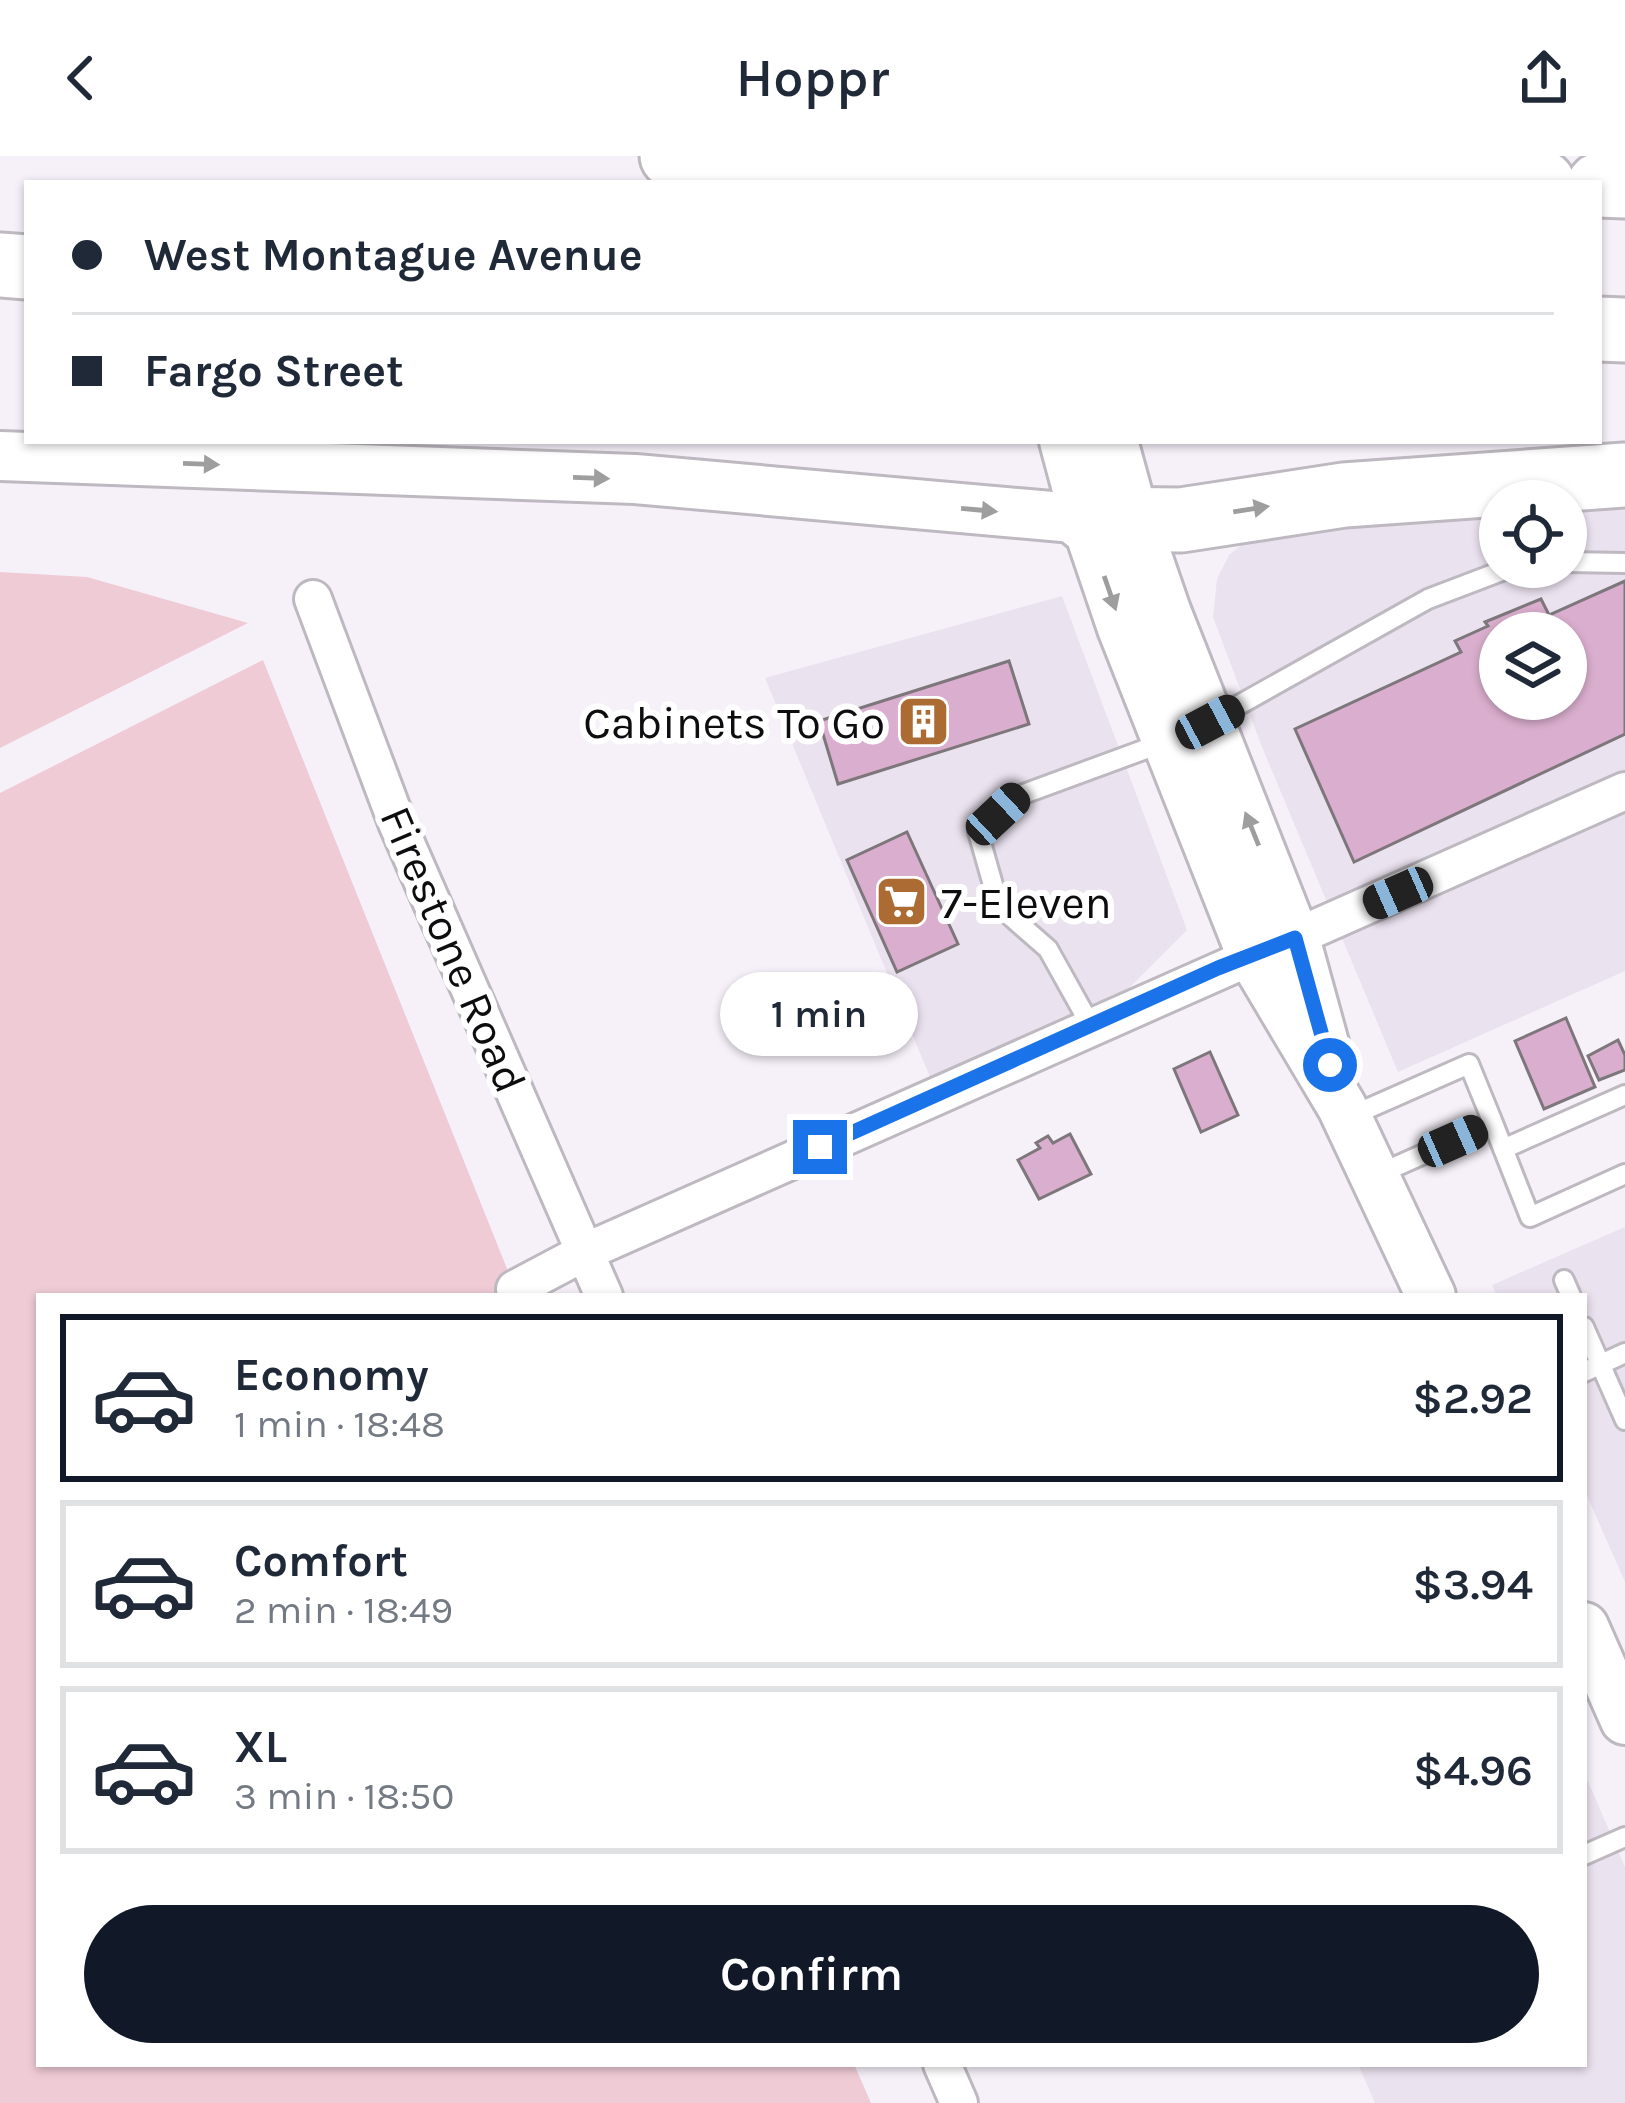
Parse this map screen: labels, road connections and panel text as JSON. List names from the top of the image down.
{
  "streets": {
    "street": ["Firestone Road"]
  },
  "places": {
    "building": ["Cabinets To Go"],
    "supermarket": ["7-Eleven"]
  },
  "page": {
    "header": "Hoppr",
    "banner": ["West Montague Avenue", "Fargo Street"],
    "bubble": "1 min",
    "list": [
      {
        "name": "Economy",
        "note": "1 min · 18:48",
        "value": "$2.92"
      },
      {
        "name": "Comfort",
        "note": "2 min · 18:49",
        "value": "$3.94"
      },
      {
        "name": "XL",
        "note": "3 min · 18:50",
        "value": "$4.96"
      }
    ],
    "buttons": "Confirm"
  }
}
